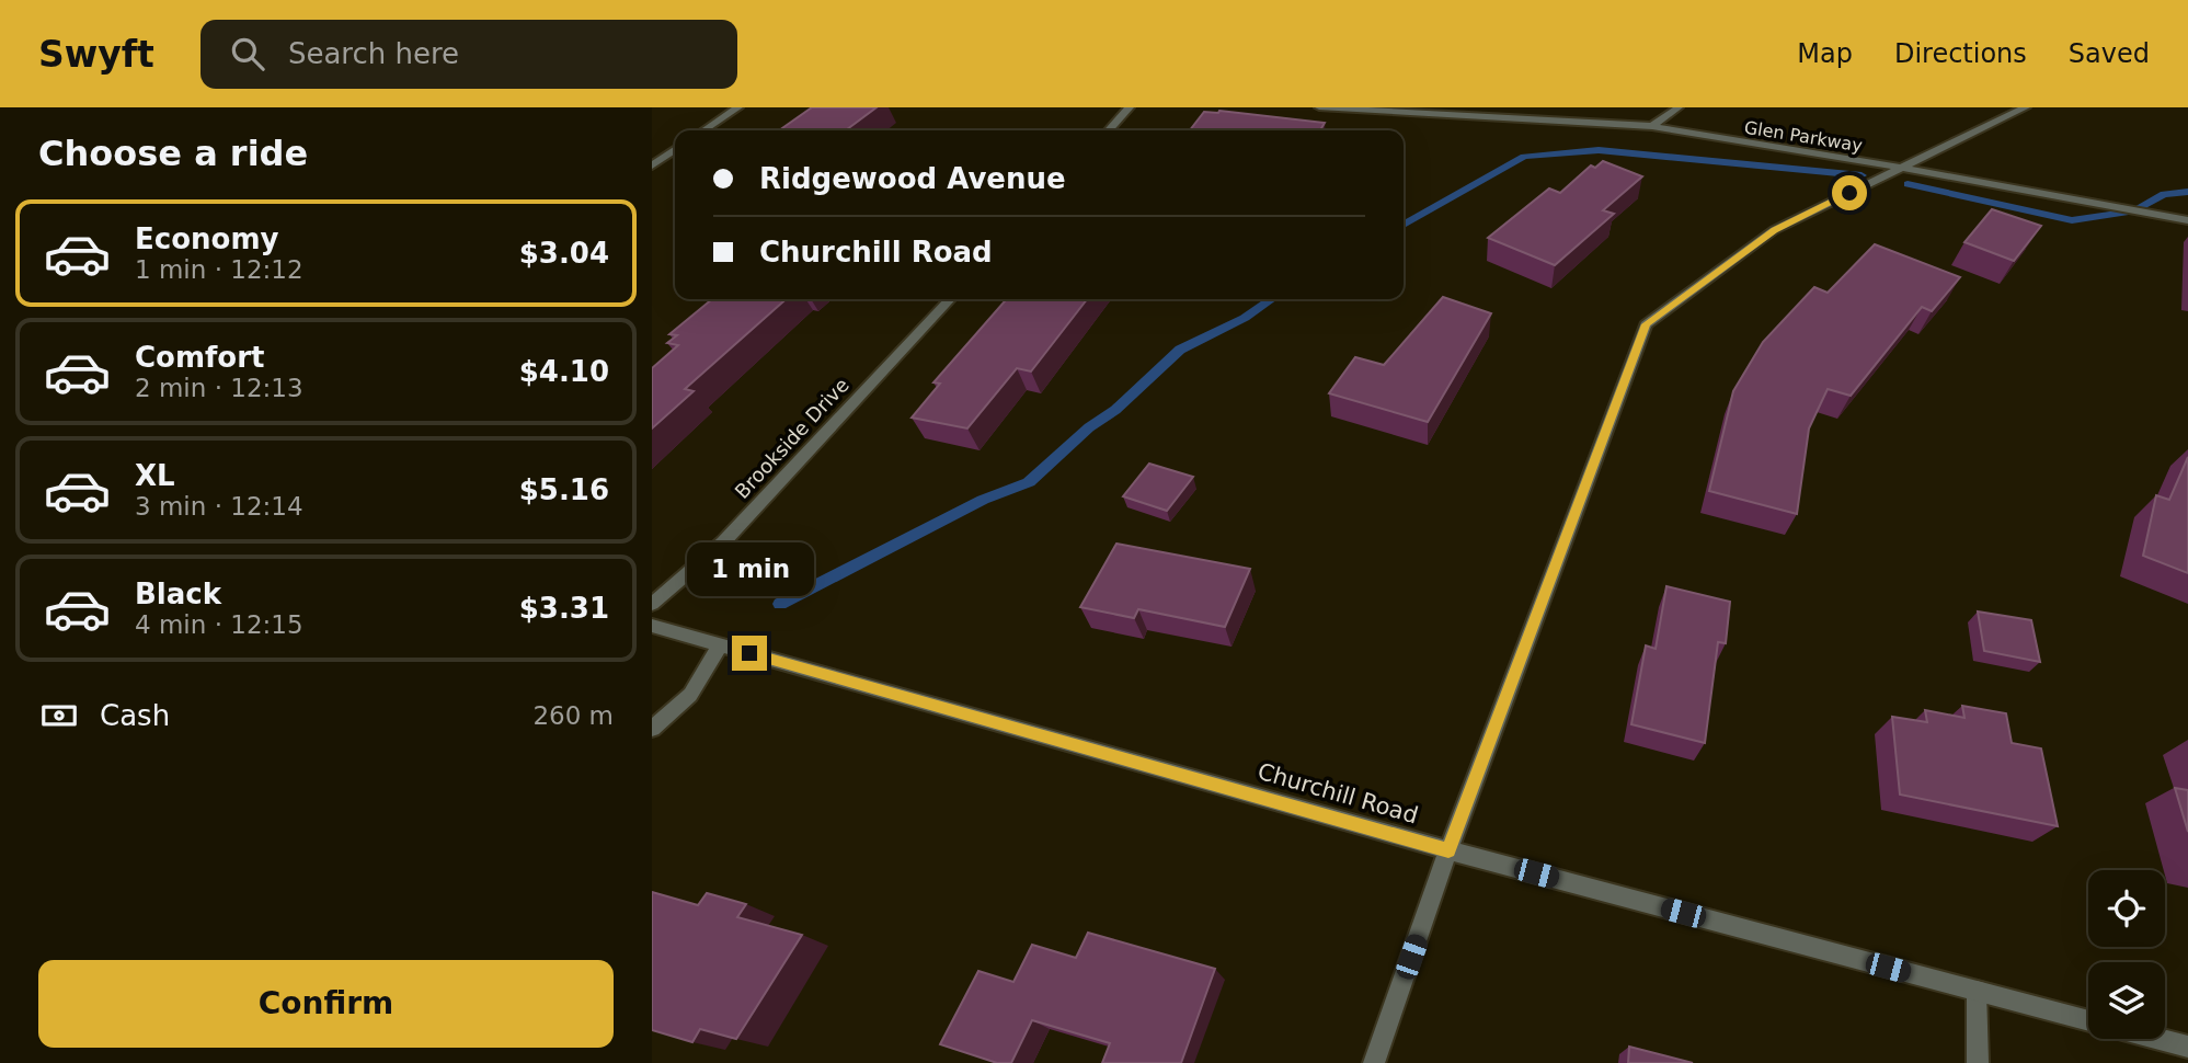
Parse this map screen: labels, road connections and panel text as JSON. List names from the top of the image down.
{
  "streets": {
    "street": ["Glen Parkway", "Brookside Drive", "Churchill Road"]
  },
  "page": {
    "header": "Swyft",
    "search": "Search here",
    "nav": ["Map", "Directions", "Saved"],
    "heading": "Choose a ride",
    "banner": ["Ridgewood Avenue", "Churchill Road"],
    "list": [
      {
        "name": "Economy",
        "note": "1 min · 12:12",
        "value": "$3.04"
      },
      {
        "name": "Comfort",
        "note": "2 min · 12:13",
        "value": "$4.10"
      },
      {
        "name": "XL",
        "note": "3 min · 12:14",
        "value": "$5.16"
      },
      {
        "name": "Black",
        "note": "4 min · 12:15",
        "value": "$3.31"
      }
    ],
    "bubble": "1 min",
    "pay": ["Cash", "260 m"],
    "buttons": "Confirm"
  }
}
